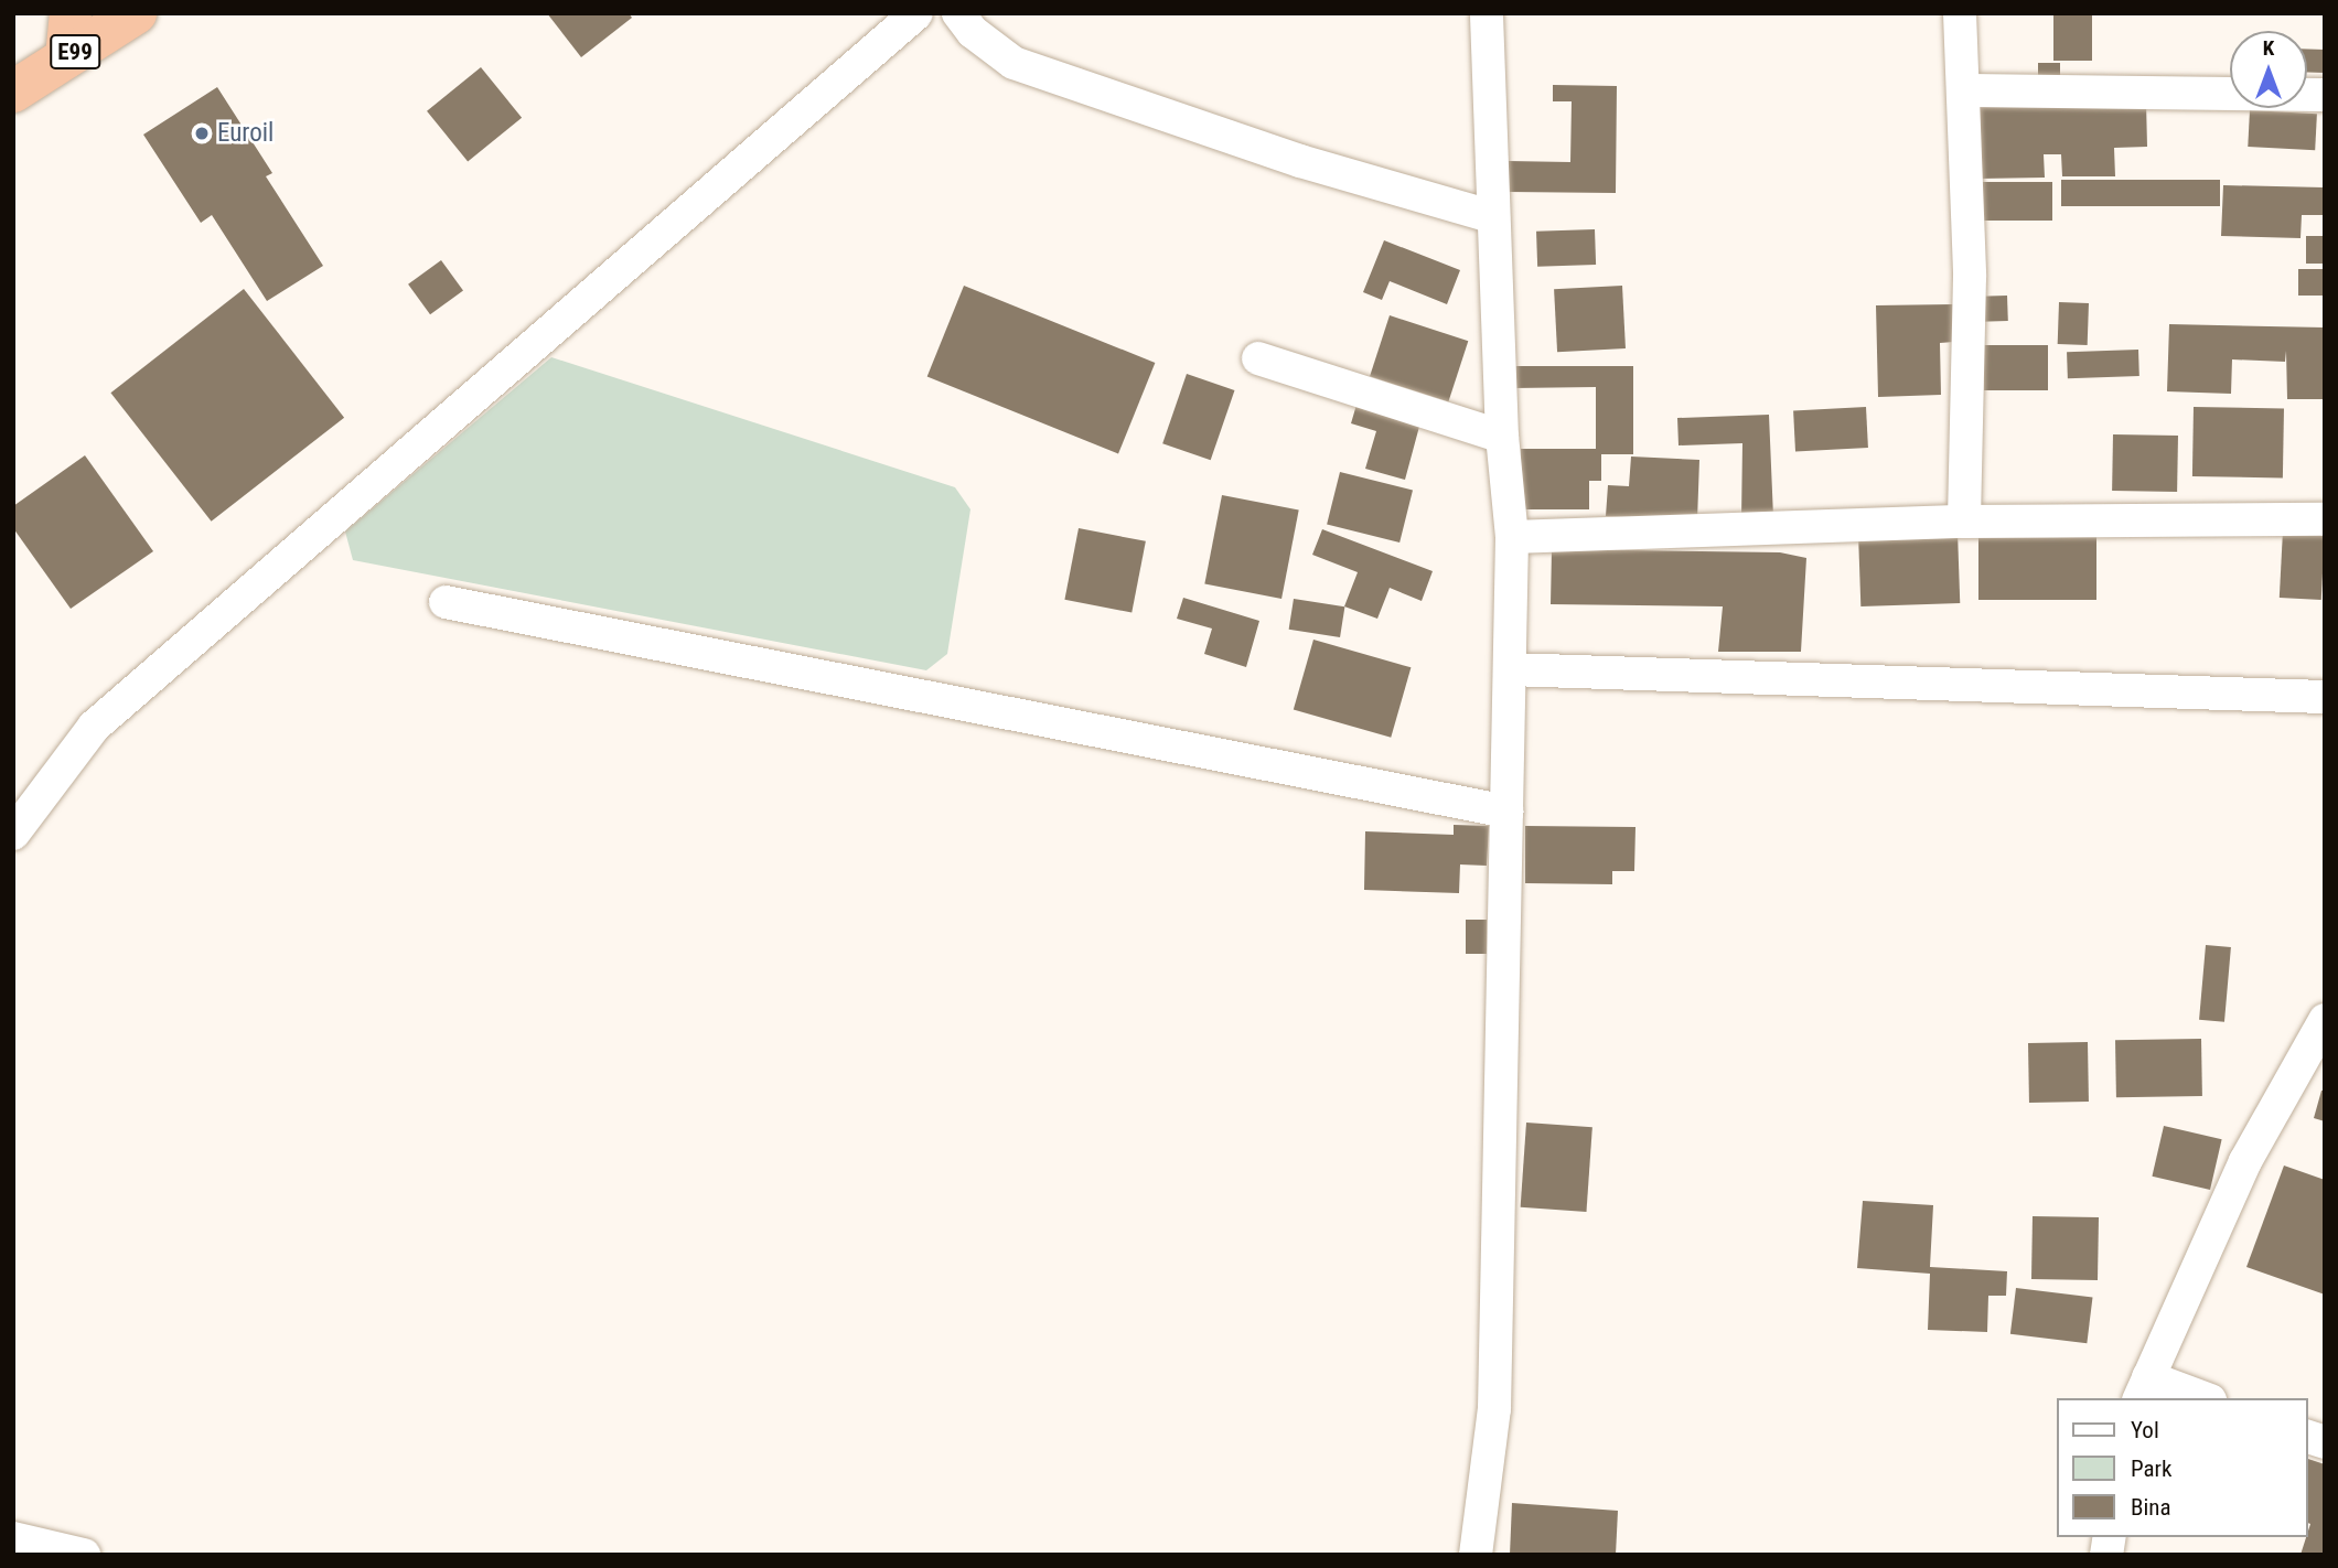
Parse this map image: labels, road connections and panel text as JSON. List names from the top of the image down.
{
  "streets": {
    "highway": ["E99"]
  },
  "places": ["Euroil"],
  "legend": ["Yol", "Park", "Bina"],
  "north": "top"
}
